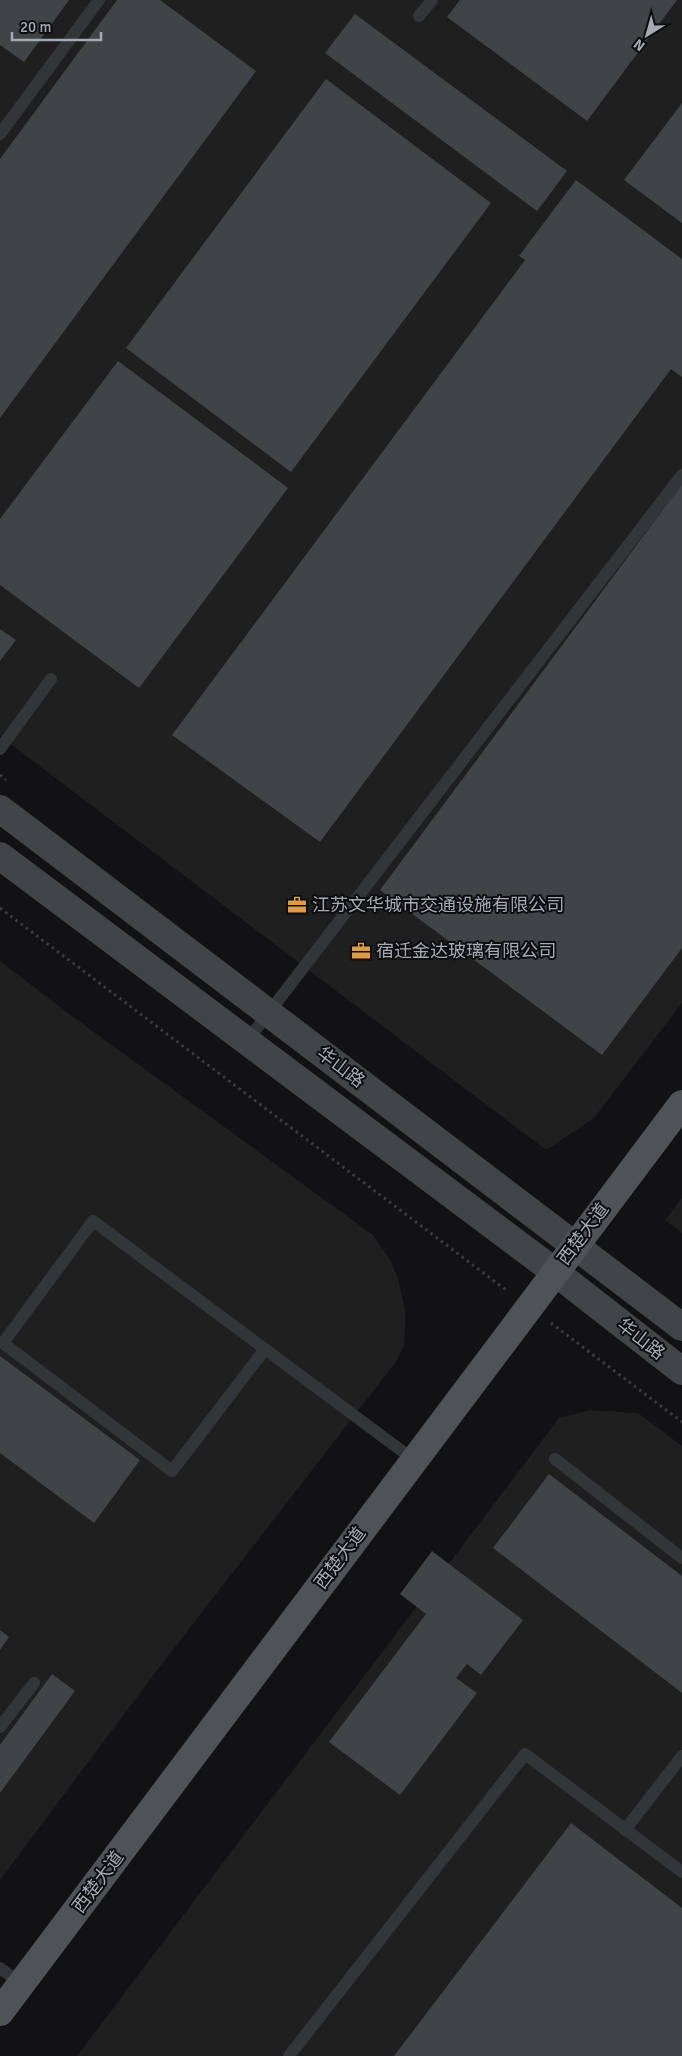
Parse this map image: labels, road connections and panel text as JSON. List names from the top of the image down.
{
  "streets": {
    "main road": ["西楚大道"],
    "street": ["华山路"]
  },
  "crossings": [
    ["华山路", "西楚大道"]
  ],
  "places": {
    "office": ["江苏文华城市交通设施有限公司", "宿迁金达玻璃有限公司"]
  },
  "scale_bar": "20 m",
  "north": "bottom left"
}
